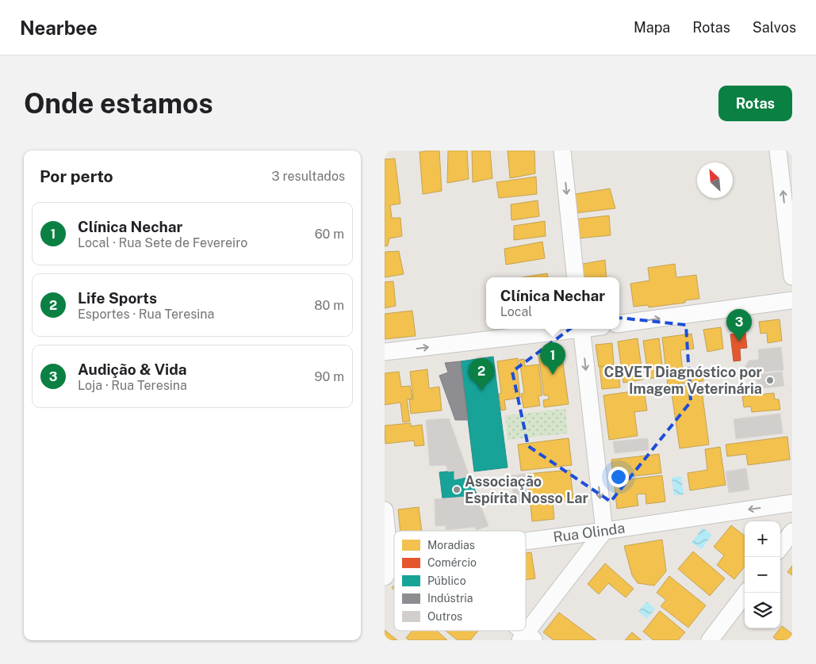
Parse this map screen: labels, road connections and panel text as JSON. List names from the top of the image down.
{
  "streets": {
    "street": ["Rua Olinda"]
  },
  "one_way": ["Rua Olinda"],
  "places": ["CBVET Diagnóstico por Imagem Veterinária", "Associação Espírita Nosso Lar"],
  "legend": [
    "Moradias",
    "Comércio",
    "Público",
    "Indústria",
    "Outros"
  ],
  "north": "top left",
  "page": {
    "header": "Nearbee",
    "nav": ["Mapa", "Rotas", "Salvos"],
    "buttons": "Rotas",
    "title": "Onde estamos",
    "heading": ["Por perto", "3 resultados"],
    "list": [
      {
        "mark": "1",
        "name": "Clínica Nechar",
        "note": "Local · Rua Sete de Fevereiro",
        "value": "60 m"
      },
      {
        "mark": "2",
        "name": "Life Sports",
        "note": "Esportes · Rua Teresina",
        "value": "80 m"
      },
      {
        "mark": "3",
        "name": "Audição & Vida",
        "note": "Loja · Rua Teresina",
        "value": "90 m"
      }
    ],
    "popup": ["Clínica Nechar", "Local"],
    "pins": ["3", "1", "2"],
    "map_buttons": ["+", "−"]
  }
}
